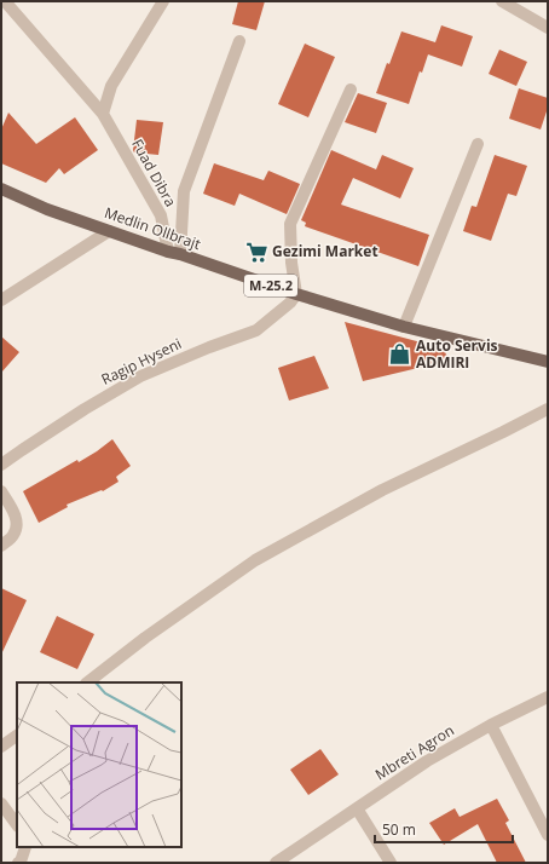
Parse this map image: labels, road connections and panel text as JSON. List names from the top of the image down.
{
  "streets": {
    "main road": ["Medlin Ollbrajt", "M-25.2"],
    "street": ["Fuad Dibra", "Ragip Hyseni", "Mbreti Agron"]
  },
  "crossings": [
    ["Fuad Dibra", "Medlin Ollbrajt"],
    ["Medlin Ollbrajt", "Ragip Hyseni"]
  ],
  "places": {
    "supermarket": ["Gezimi Market"],
    "shop": ["Auto Servis ADMIRI"]
  },
  "scale_bar": "50 m"
}
